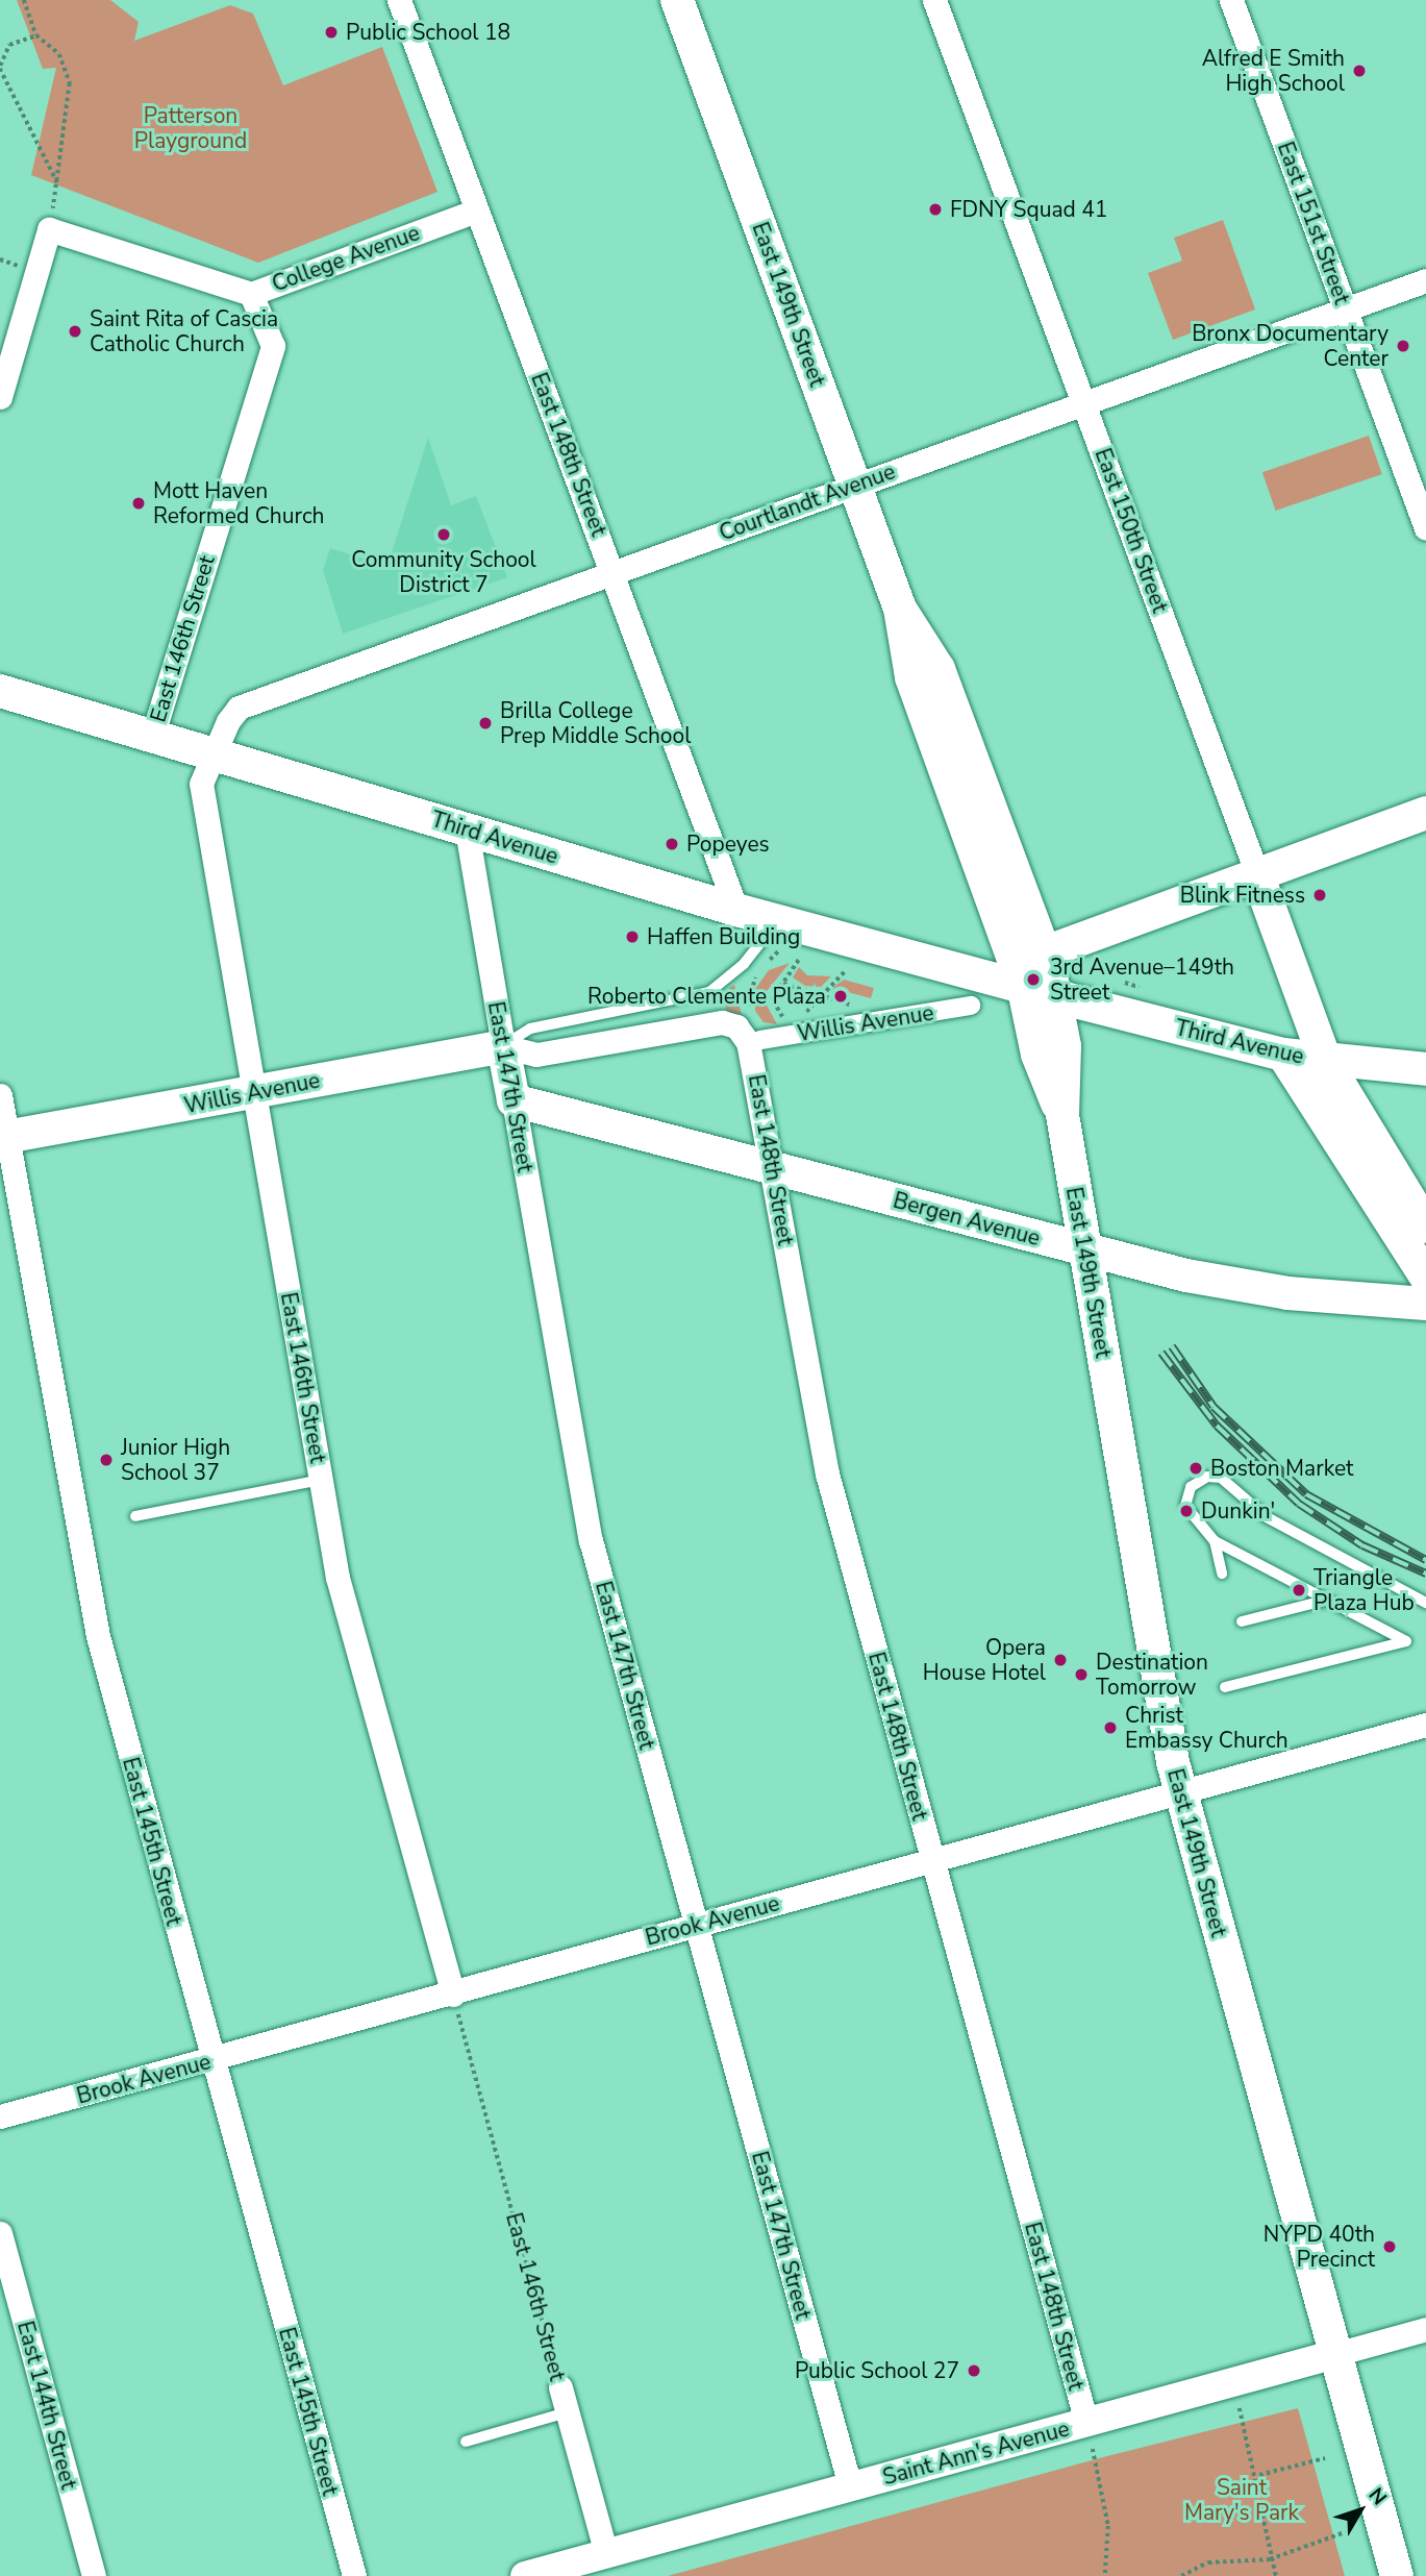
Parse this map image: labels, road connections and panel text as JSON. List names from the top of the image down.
{
  "streets": {
    "main road": [
      "East 149th Street",
      "East 150th Street",
      "Third Avenue",
      "Willis Avenue",
      "East 147th Street",
      "Bergen Avenue"
    ],
    "street": [
      "East 151st Street",
      "College Avenue",
      "East 148th Street",
      "Courtlandt Avenue",
      "East 146th Street",
      "East 145th Street",
      "Brook Avenue",
      "East 144th Street",
      "Saint Ann's Avenue"
    ]
  },
  "crossings": [
    ["East 151st Street", "Courtlandt Avenue"],
    ["College Avenue", "East 148th Street"],
    ["College Avenue", "East 146th Street"],
    ["East 149th Street", "Courtlandt Avenue"],
    ["East 149th Street", "Third Avenue"],
    ["East 149th Street", "Bergen Avenue"],
    ["East 149th Street", "Brook Avenue"],
    ["East 149th Street", "Saint Ann's Avenue"],
    ["East 148th Street", "Courtlandt Avenue"],
    ["East 148th Street", "Third Avenue"],
    ["East 148th Street", "Willis Avenue"],
    ["East 148th Street", "Bergen Avenue"],
    ["East 148th Street", "Brook Avenue"],
    ["East 148th Street", "Saint Ann's Avenue"],
    ["Courtlandt Avenue", "East 150th Street"],
    ["Courtlandt Avenue", "East 146th Street"],
    ["Courtlandt Avenue", "Third Avenue"],
    ["East 150th Street", "Third Avenue"],
    ["East 146th Street", "Third Avenue"],
    ["East 146th Street", "Willis Avenue"],
    ["East 146th Street", "Brook Avenue"],
    ["East 146th Street", "Saint Ann's Avenue"],
    ["Third Avenue", "Willis Avenue"],
    ["Third Avenue", "East 147th Street"],
    ["Willis Avenue", "East 147th Street"],
    ["Willis Avenue", "East 145th Street"],
    ["East 147th Street", "Bergen Avenue"],
    ["East 147th Street", "Brook Avenue"],
    ["East 147th Street", "Saint Ann's Avenue"],
    ["East 145th Street", "Brook Avenue"]
  ],
  "parks": ["Patterson Playground", "Saint Mary's Park"],
  "places": [
    "Public School 18",
    "Alfred E Smith High School",
    "FDNY Squad 41",
    "Saint Rita of Cascia Catholic Church",
    "Bronx Documentary Center",
    "Mott Haven Reformed Church",
    "Community School District 7",
    "Brilla College Prep Middle School",
    "Popeyes",
    "Blink Fitness",
    "Haffen Building",
    "3rd Avenue–149th Street",
    "Roberto Clemente Plaza",
    "Junior High School 37",
    "Boston Market",
    "Dunkin'",
    "Triangle Plaza Hub",
    "Opera House Hotel",
    "Destination Tomorrow",
    "Christ Embassy Church",
    "NYPD 40th Precinct",
    "Public School 27"
  ],
  "north": "top right"
}
